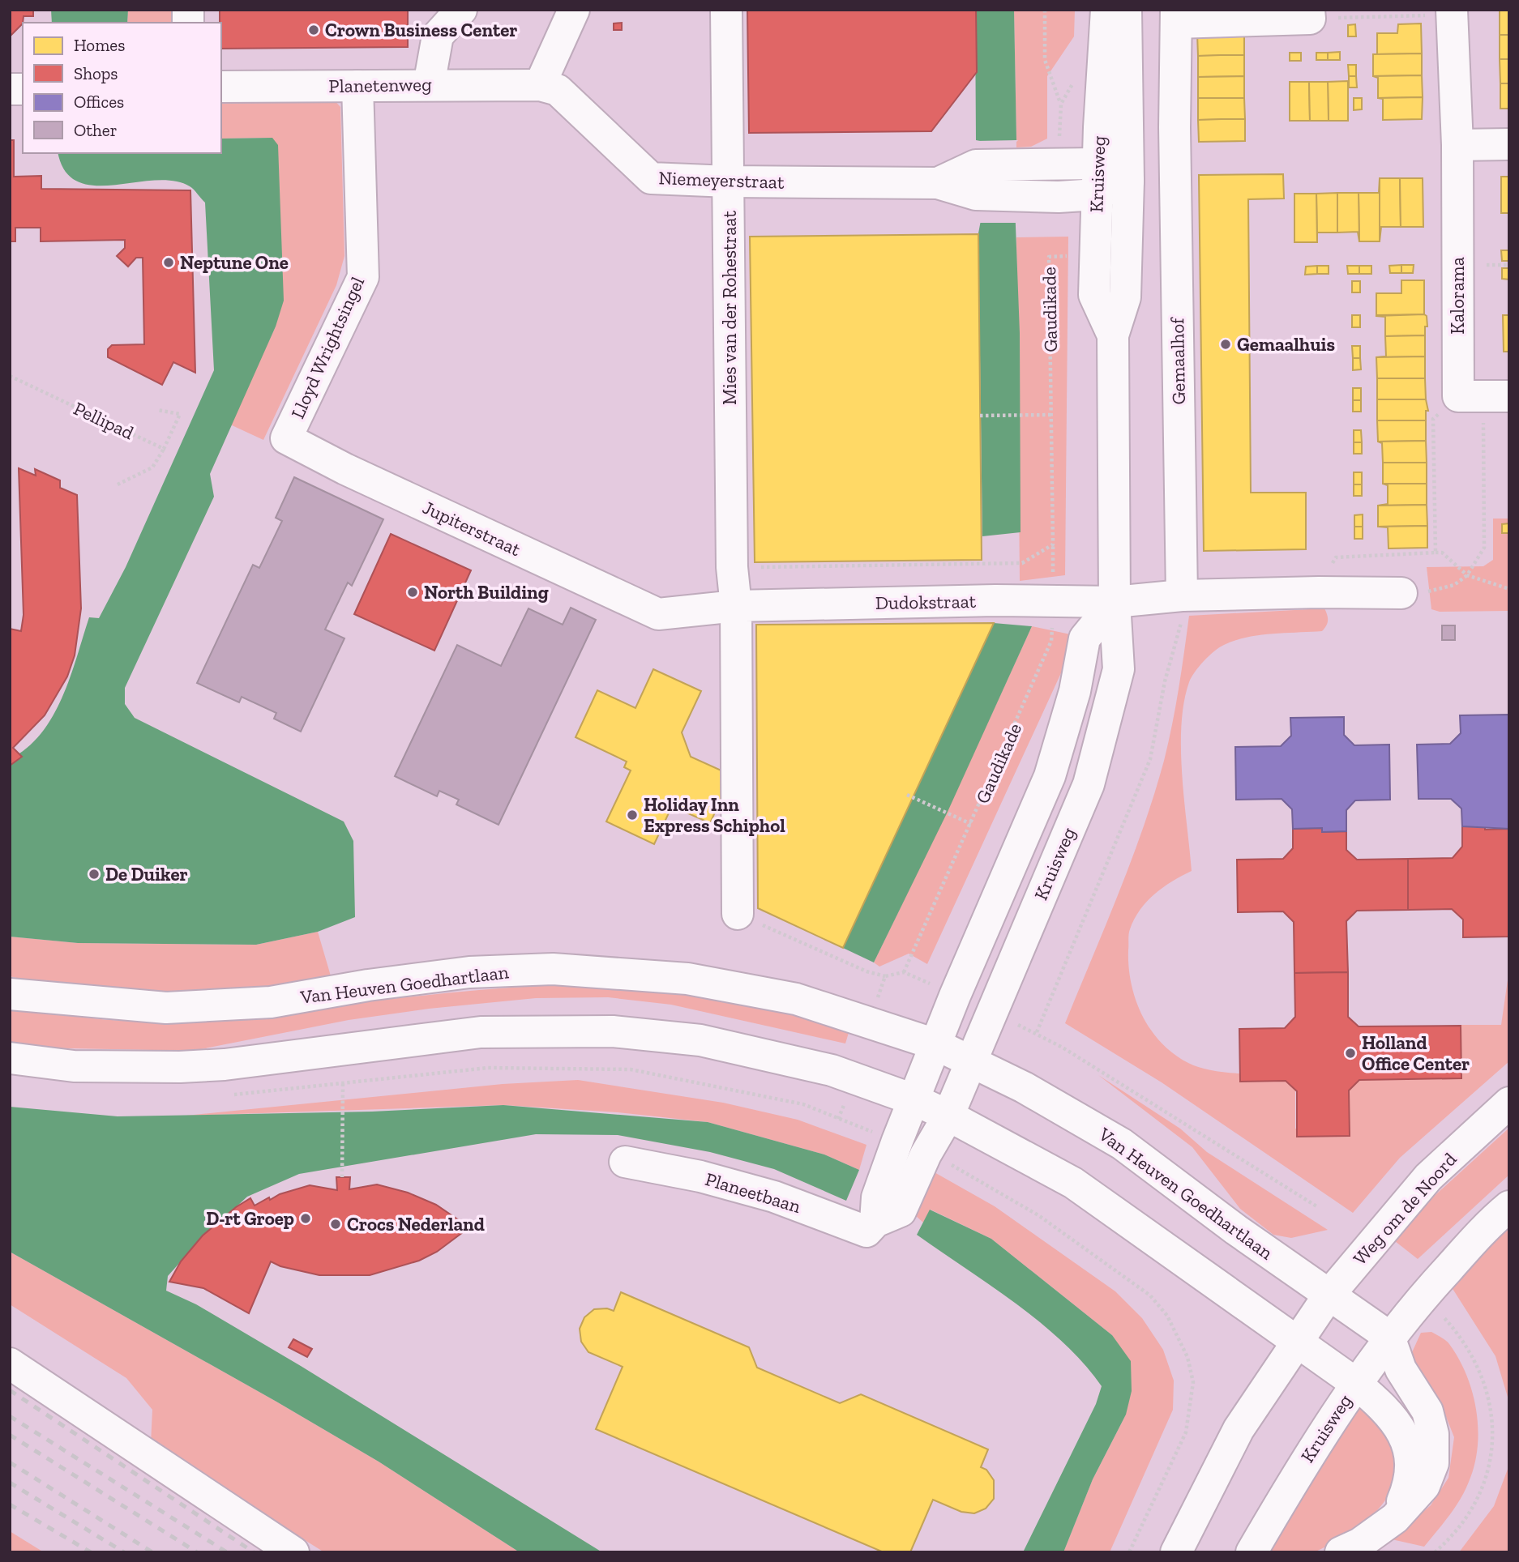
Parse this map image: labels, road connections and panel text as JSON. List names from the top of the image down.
{
  "streets": {
    "main road": [
      "Planetenweg",
      "Kruisweg",
      "Niemeyerstraat",
      "Kalorama",
      "Mies van der Rohestraat",
      "Lloyd Wrightsingel",
      "Gemaalhof",
      "Jupiterstraat",
      "Dudokstraat",
      "Van Heuven Goedhartlaan",
      "Planeetbaan",
      "Weg om de Noord"
    ],
    "path": ["Gaudikade", "Pellipad"]
  },
  "crossings": [
    ["Planetenweg", "Niemeyerstraat"],
    ["Planetenweg", "Lloyd Wrightsingel"],
    ["Kruisweg", "Niemeyerstraat"],
    ["Kruisweg", "Dudokstraat"],
    ["Kruisweg", "Van Heuven Goedhartlaan"],
    ["Kruisweg", "Planeetbaan"],
    ["Niemeyerstraat", "Mies van der Rohestraat"],
    ["Mies van der Rohestraat", "Jupiterstraat"],
    ["Mies van der Rohestraat", "Dudokstraat"],
    ["Gaudikade", "Dudokstraat"],
    ["Lloyd Wrightsingel", "Jupiterstraat"],
    ["Jupiterstraat", "Dudokstraat"],
    ["Van Heuven Goedhartlaan", "Weg om de Noord"]
  ],
  "places": [
    "Crown Business Center",
    "Neptune One",
    "Gemaalhuis",
    "North Building",
    "Holiday Inn Express Schiphol",
    "De Duiker",
    "Holland Office Center",
    "D-rt Groep",
    "Crocs Nederland"
  ],
  "legend": [
    "Homes",
    "Shops",
    "Offices",
    "Other"
  ]
}
